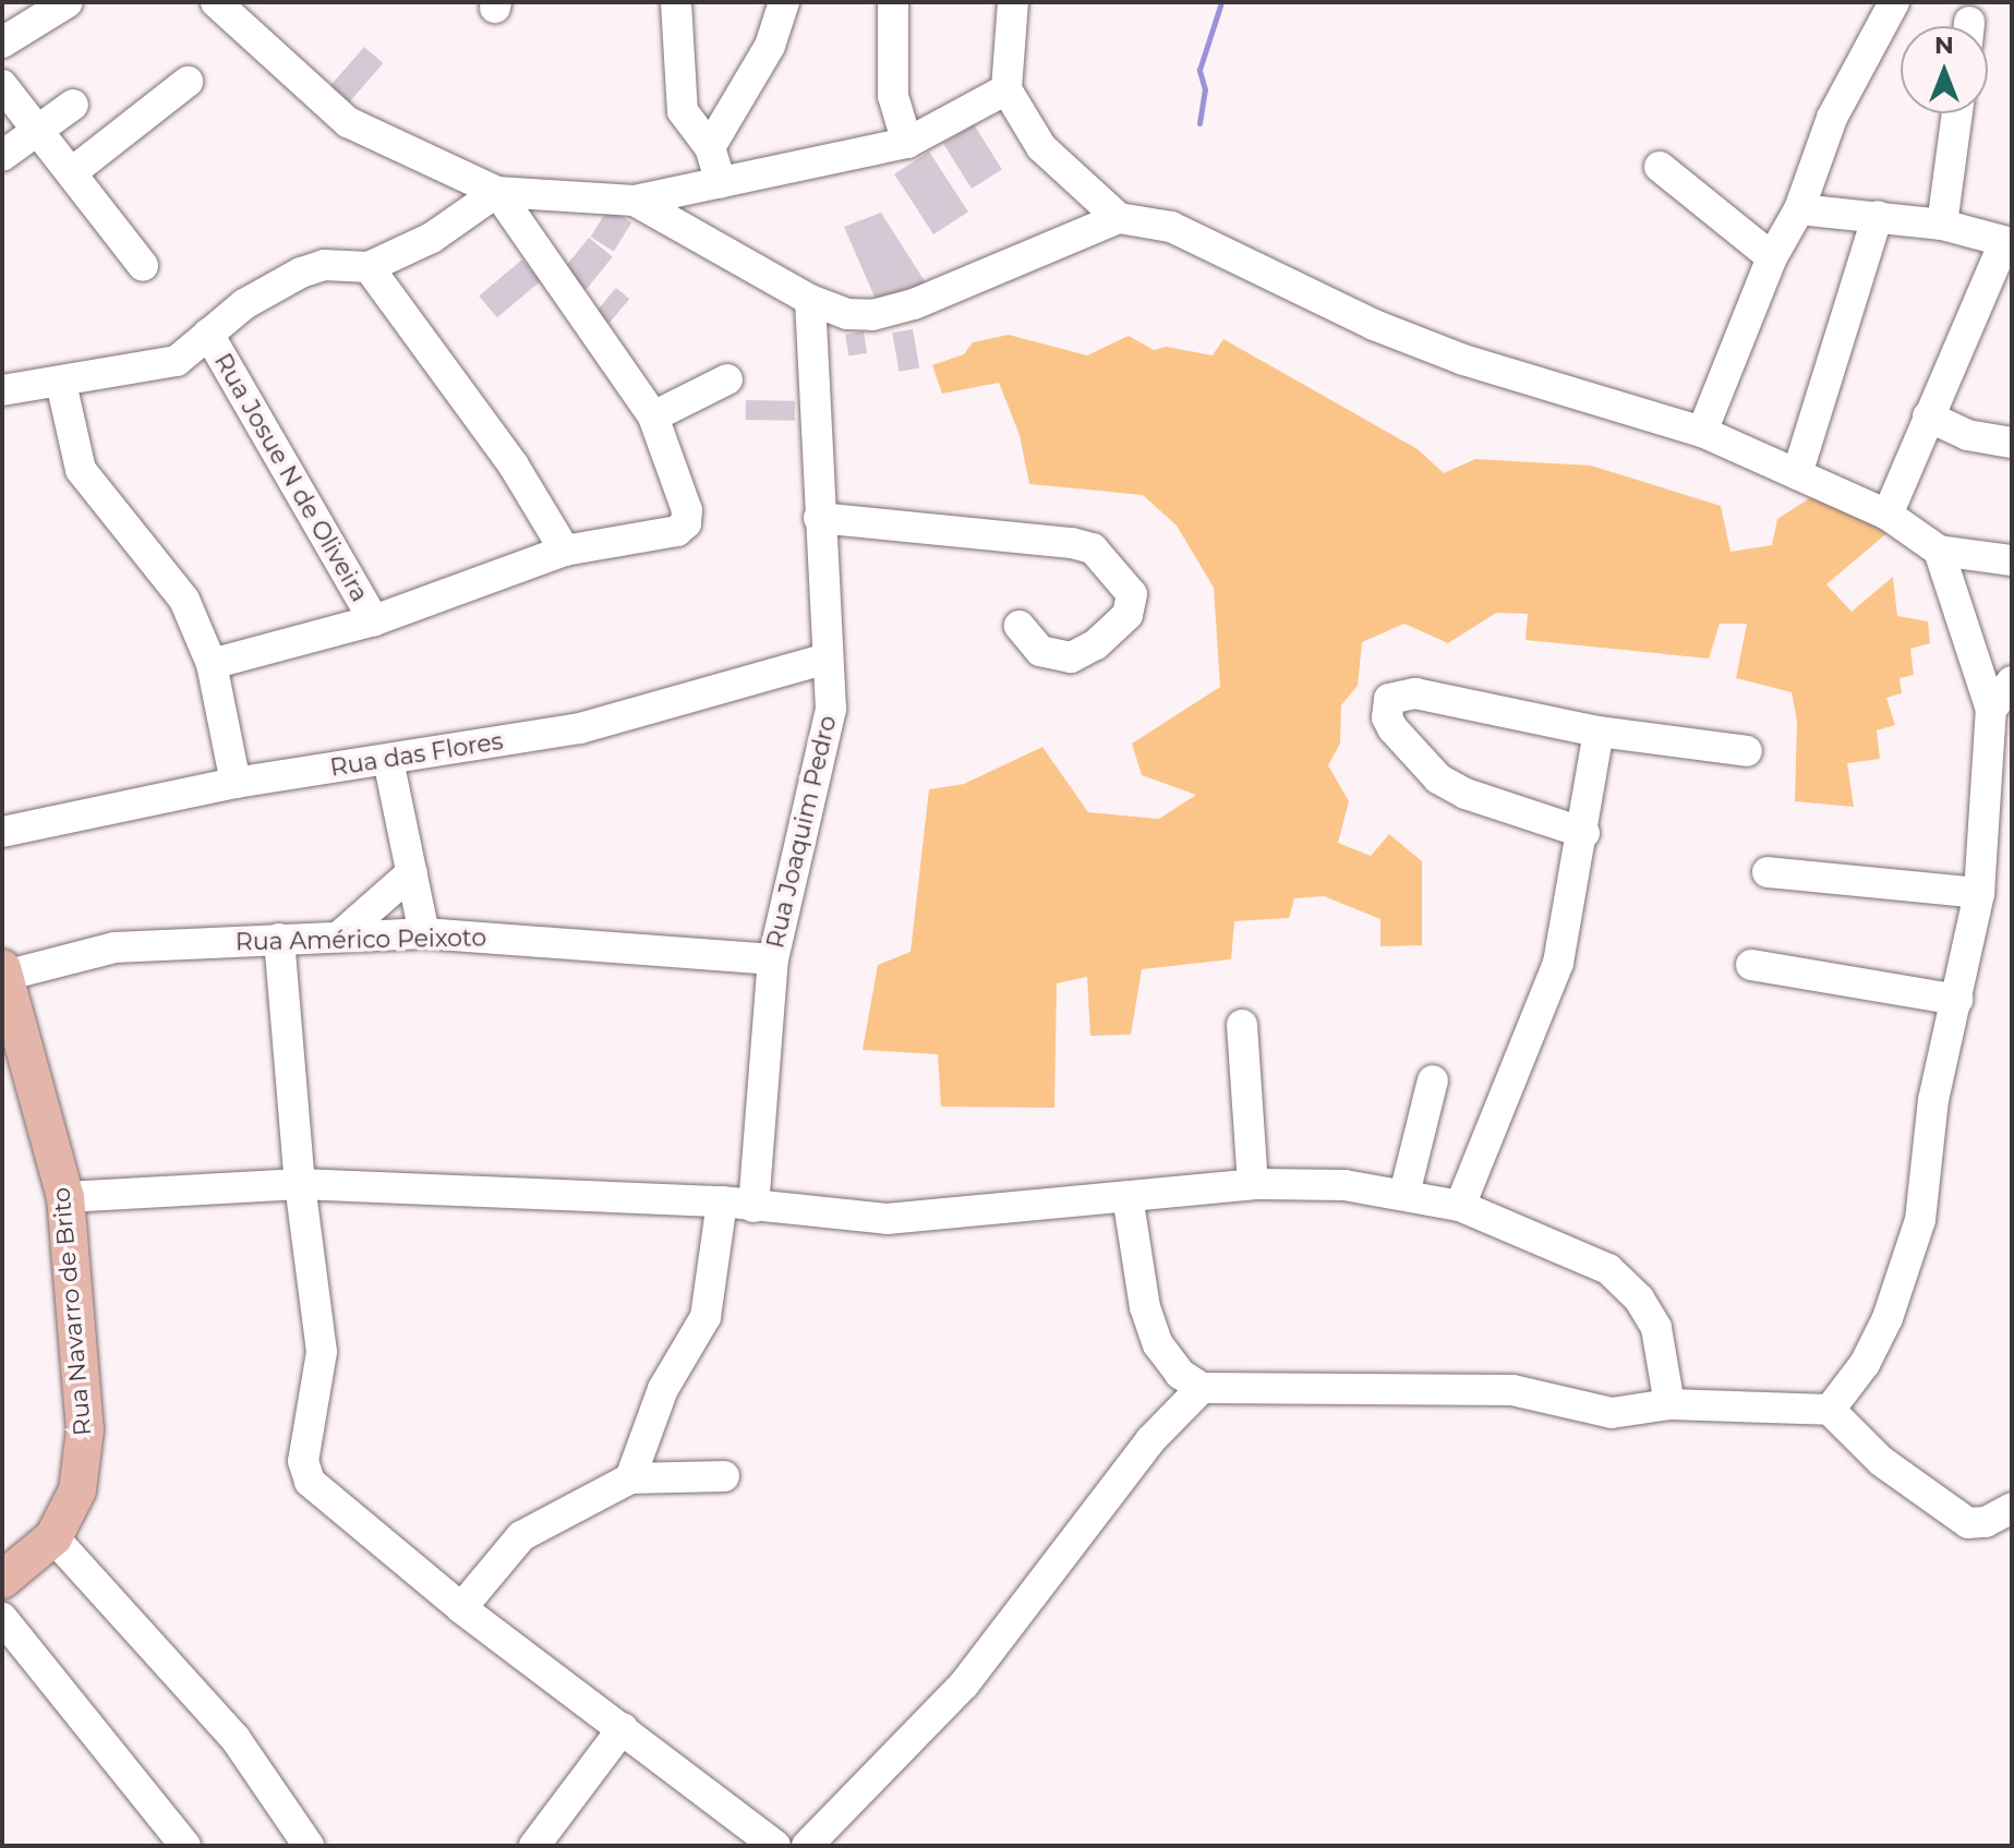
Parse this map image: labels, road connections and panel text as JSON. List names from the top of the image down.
{
  "streets": {
    "main road": ["Rua Navarro de Brito"],
    "street": [
      "Rua Josue N de Oliveira",
      "Rua das Flores",
      "Rua Joaquim Pedro",
      "Rua Américo Peixoto"
    ]
  },
  "crossings": [
    ["Rua das Flores", "Rua Joaquim Pedro"],
    ["Rua Joaquim Pedro", "Rua Américo Peixoto"],
    ["Rua Américo Peixoto", "Rua Navarro de Brito"]
  ],
  "north": "top"
}
